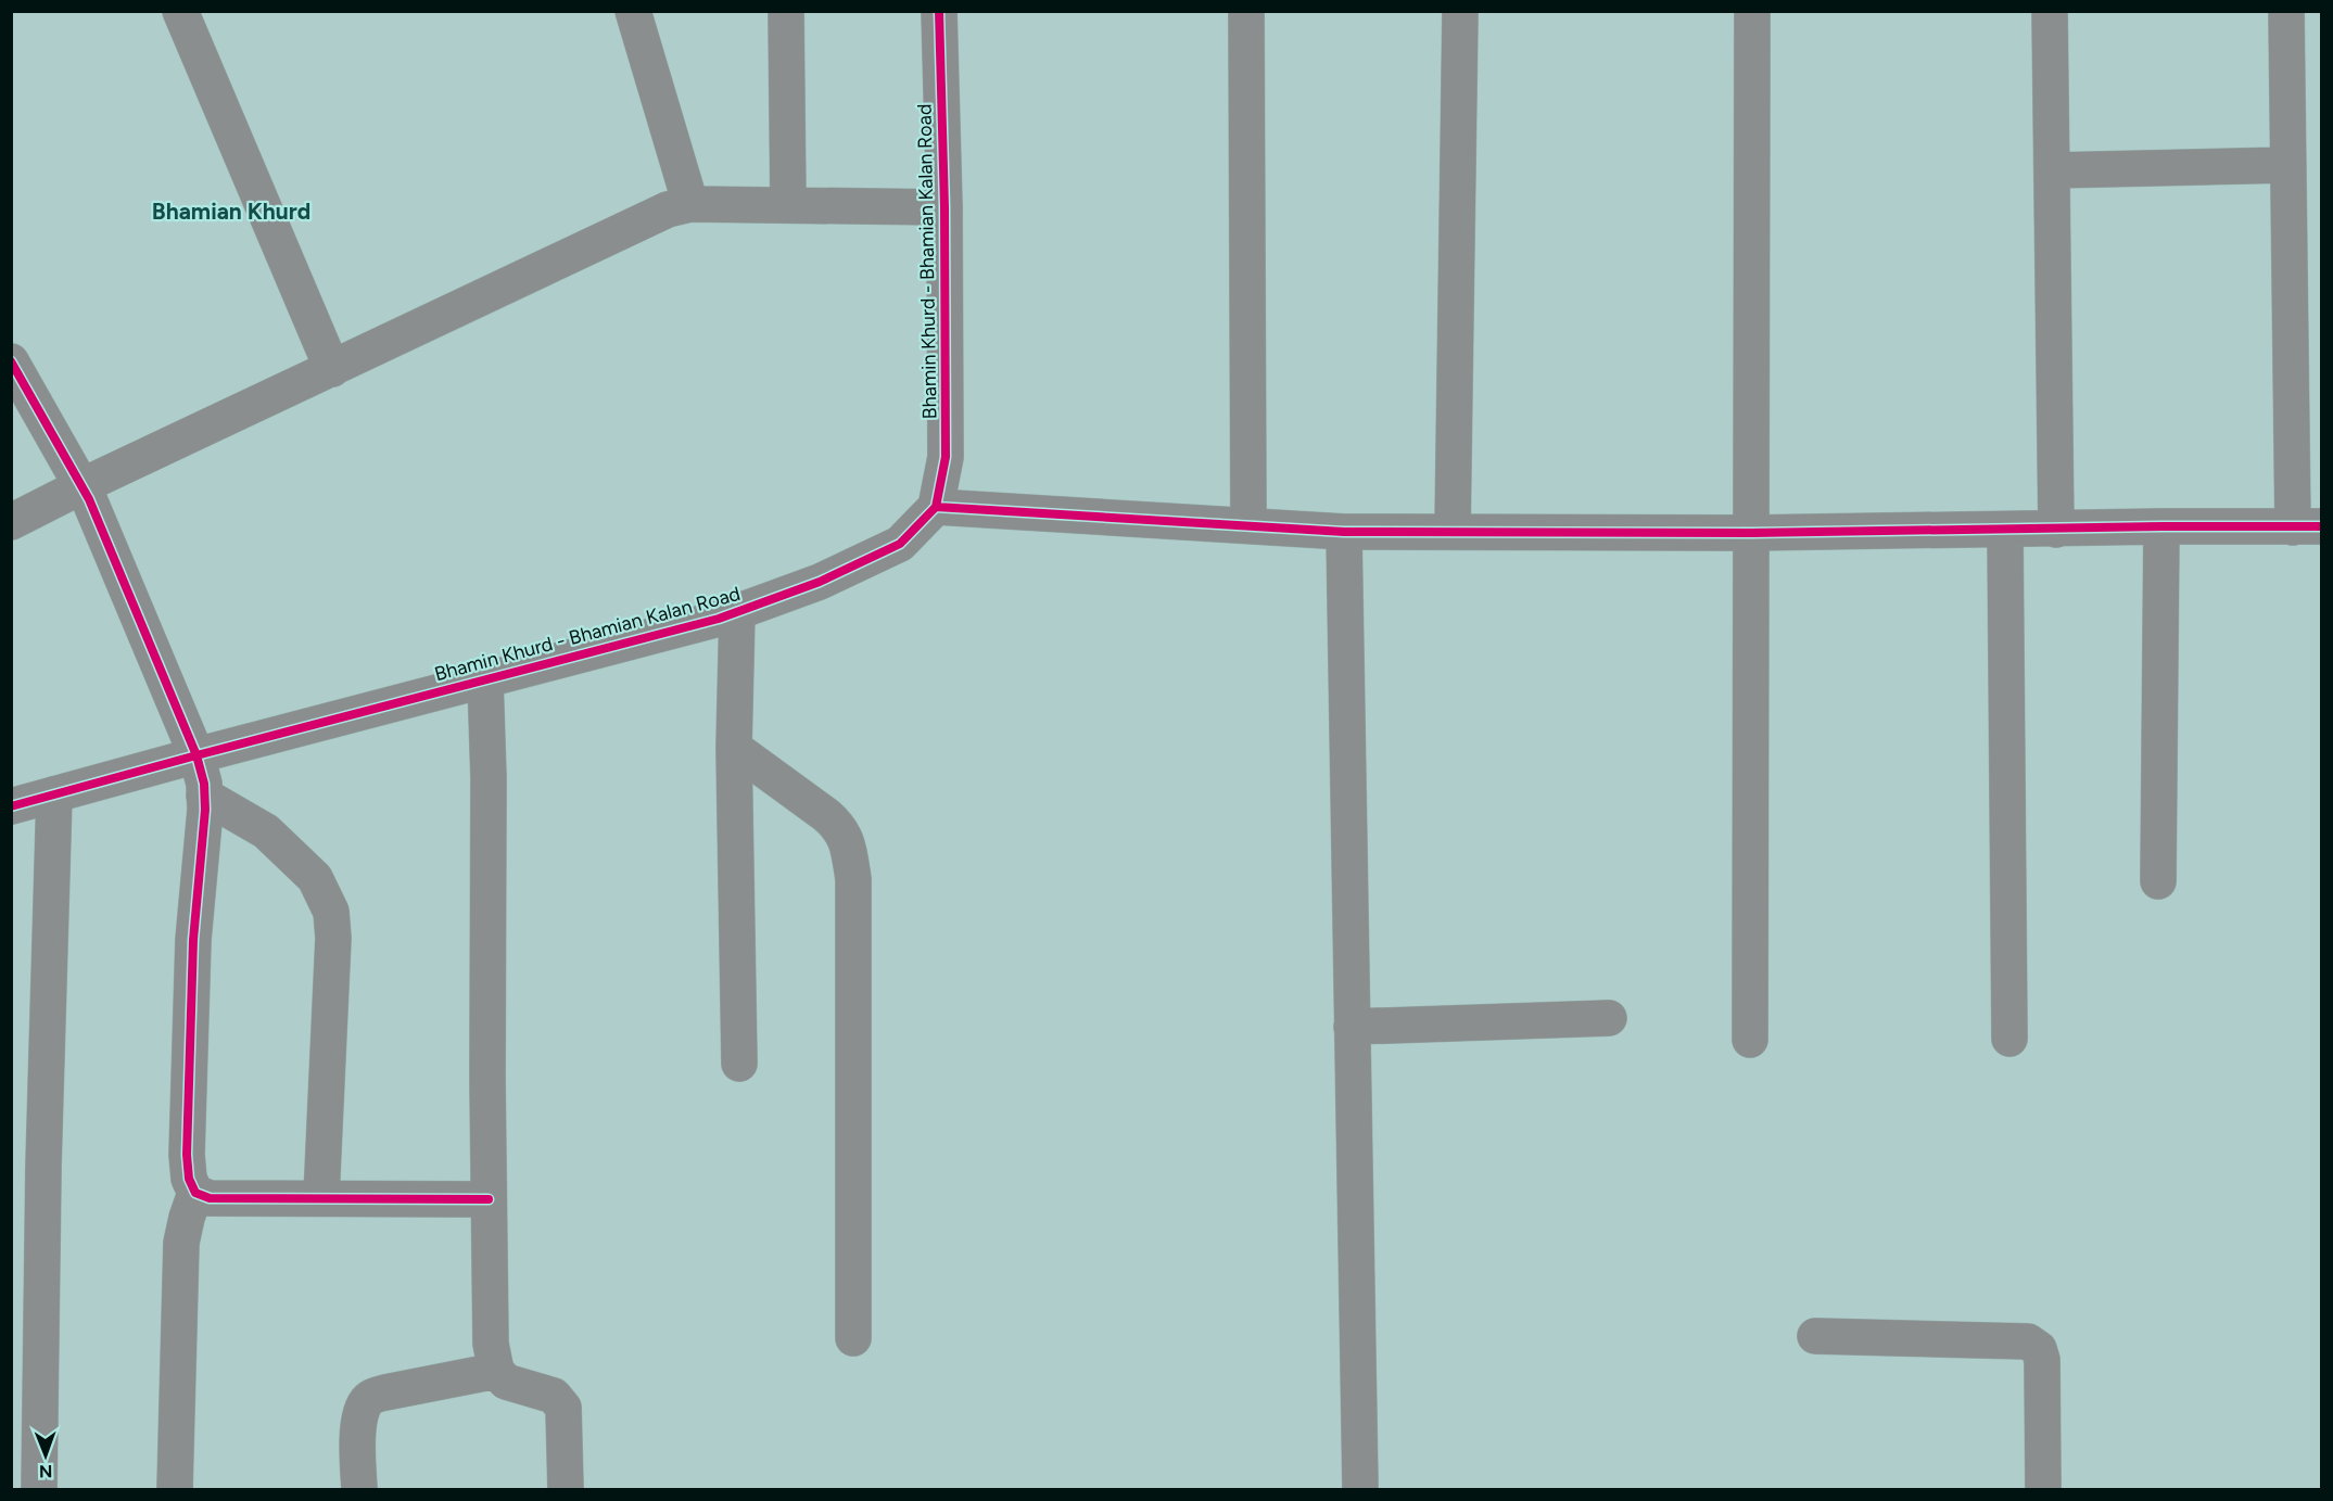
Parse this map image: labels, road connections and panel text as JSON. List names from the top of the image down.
{
  "streets": {
    "street": ["Bhamin Khurd - Bhamian Kalan Road"]
  },
  "districts": ["Bhamian Khurd"],
  "north": "bottom"
}
